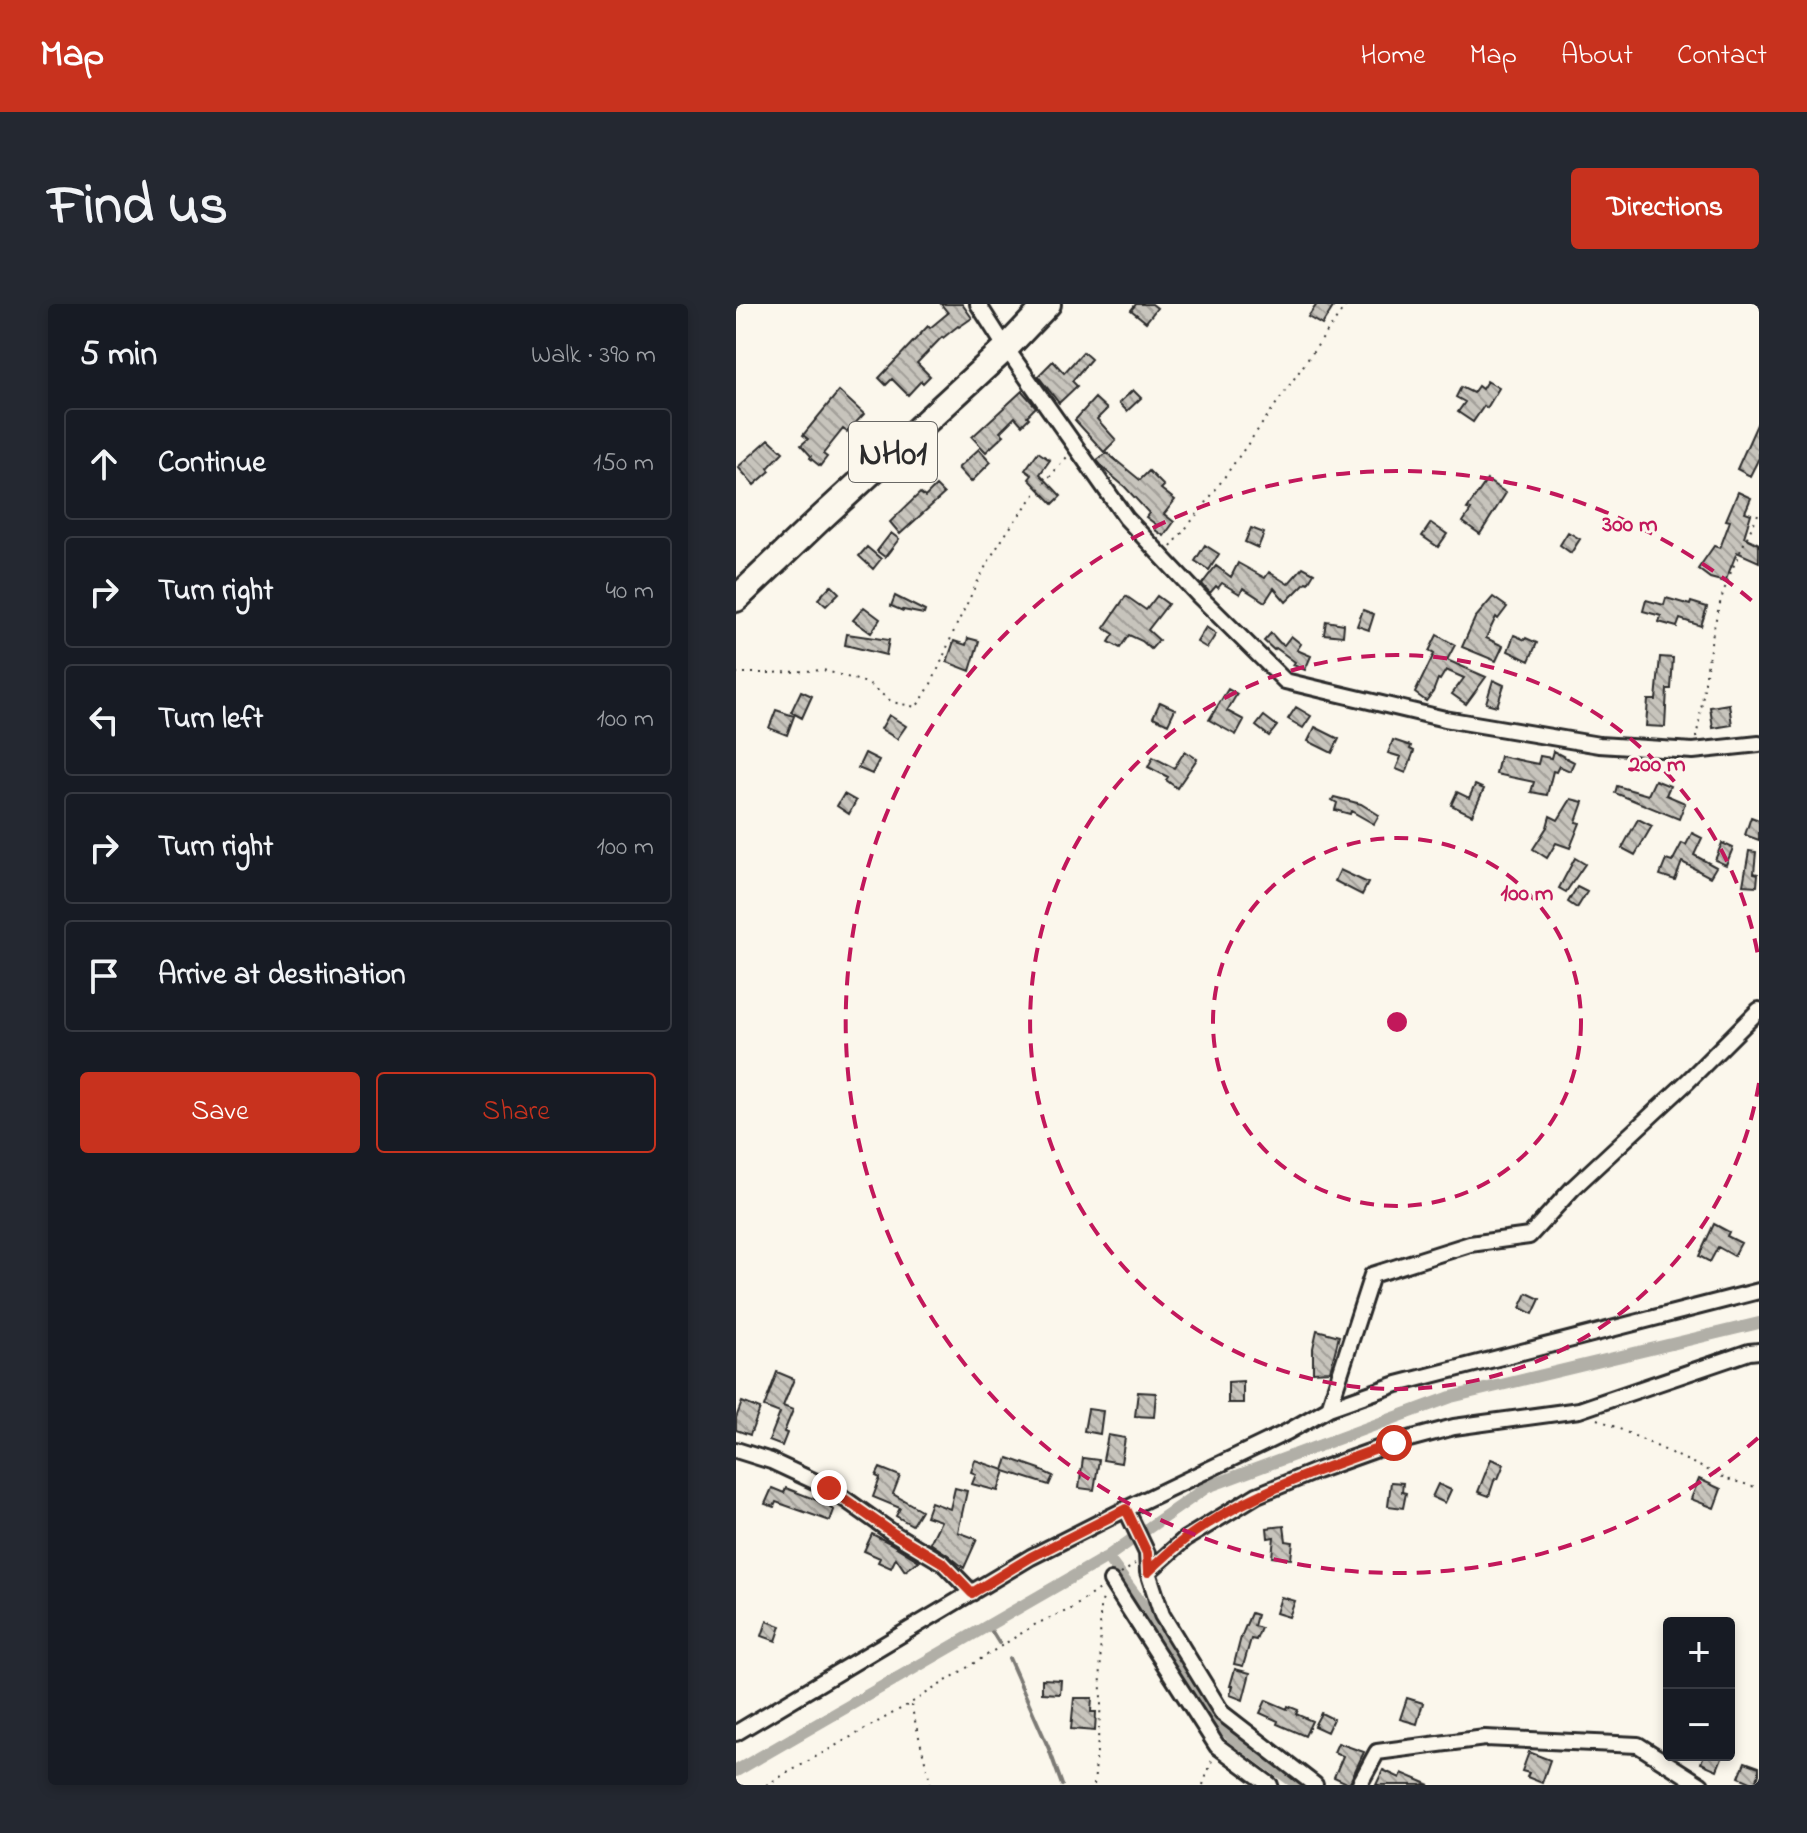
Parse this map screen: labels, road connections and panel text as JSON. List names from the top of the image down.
{
  "streets": {
    "highway": ["NH01"]
  },
  "page": {
    "header": "Map",
    "nav": [
      "Home",
      "Map",
      "About",
      "Contact"
    ],
    "title": "Find us",
    "buttons": [
      "Directions",
      ["Save", "Share"]
    ],
    "heading": ["5 min", "Walk · 390 m"],
    "list": [
      ["Continue", "150 m"],
      ["Turn right", "40 m"],
      ["Turn left", "100 m"],
      ["Turn right", "100 m"],
      "Arrive at destination"
    ],
    "map_buttons": ["+", "−"]
  },
  "rings": ["300 m", "200 m", "100 m"]
}
